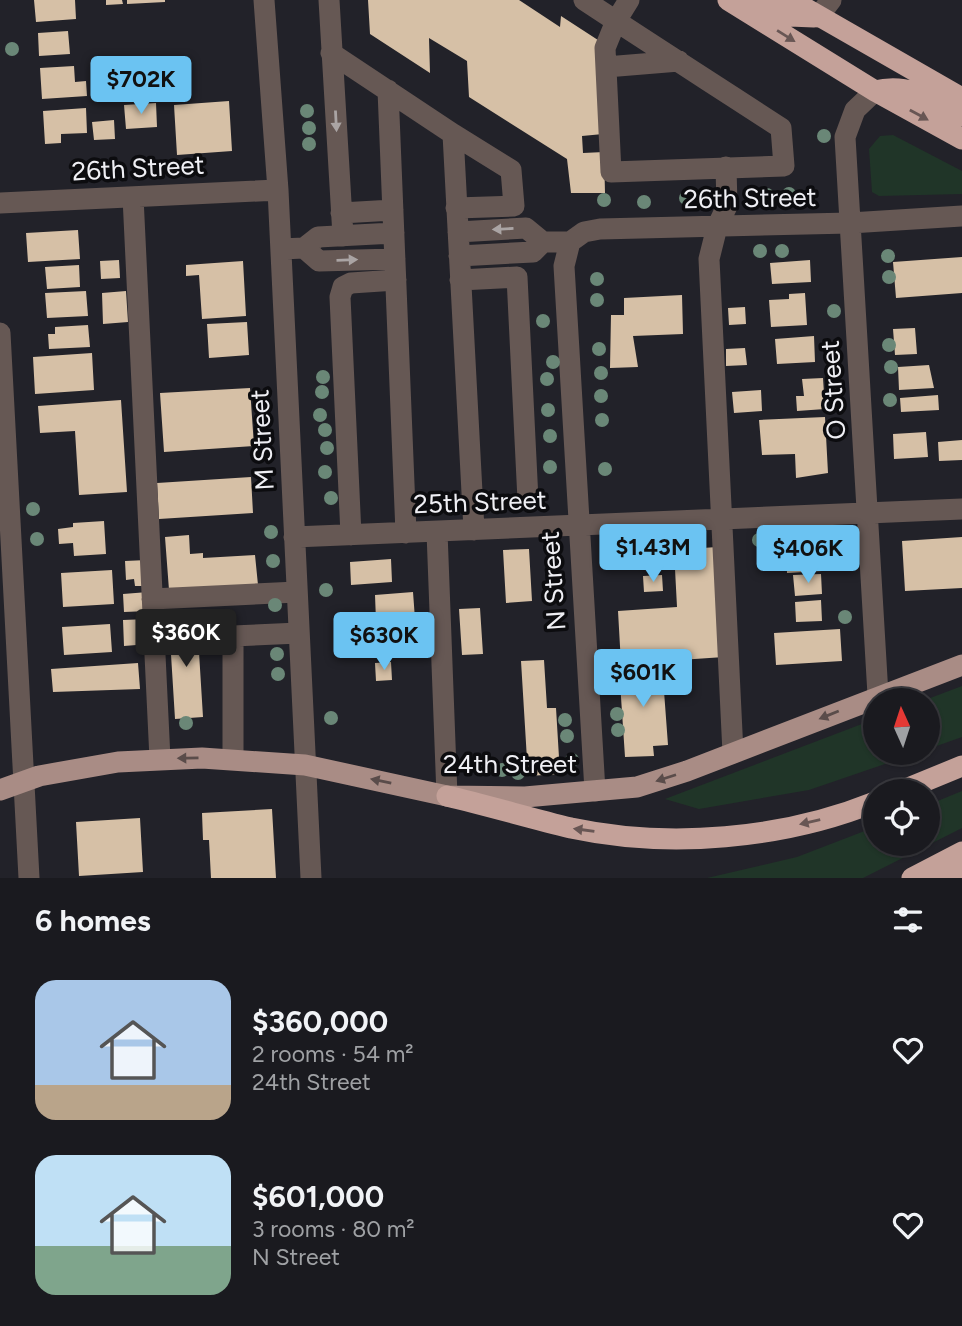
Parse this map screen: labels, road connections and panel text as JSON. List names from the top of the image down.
{
  "streets": {
    "main road": ["24th Street"],
    "street": [
      "26th Street",
      "O Street",
      "M Street",
      "25th Street",
      "N Street"
    ]
  },
  "crossings": [
    ["26th Street", "O Street"],
    ["26th Street", "M Street"],
    ["26th Street", "N Street"],
    ["O Street", "25th Street"],
    ["M Street", "25th Street"],
    ["M Street", "24th Street"],
    ["25th Street", "N Street"],
    ["N Street", "24th Street"]
  ],
  "one_way": ["24th Street"],
  "north": "top",
  "page": {
    "price": [
      "$702K",
      "$1.43M",
      "$406K",
      "$360K",
      "$630K",
      "$601K"
    ],
    "heading": "6 homes",
    "list": [
      {
        "name": "$360,000",
        "note": "2 rooms · 54 m² · 24th Street"
      },
      {
        "name": "$601,000",
        "note": "3 rooms · 80 m² · N Street"
      }
    ]
  }
}
